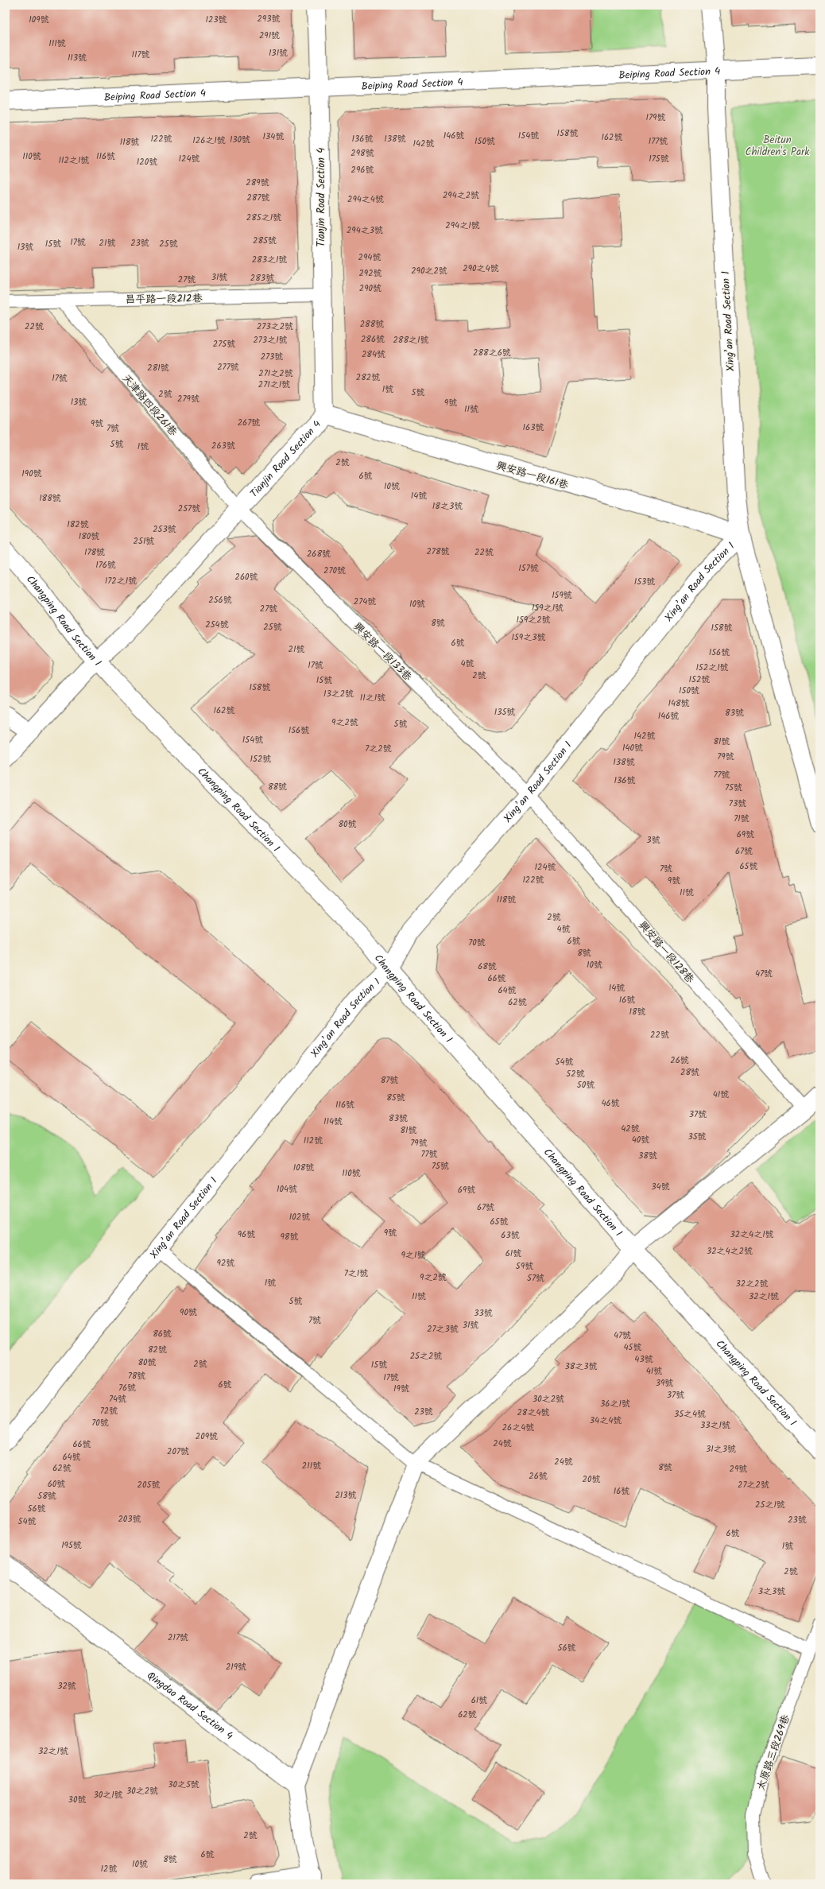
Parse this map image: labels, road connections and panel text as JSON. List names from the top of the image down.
{
  "streets": {
    "street": [
      "Beiping Road Section 4",
      "Tianjin Road Section 4",
      "Xing’an Road Section 1",
      "興安路一段161巷",
      "Changping Road Section 1",
      "Qingdao Road Section 4"
    ],
    "lane": [
      "昌平路一段212巷",
      "天津路四段261巷",
      "興安路一段133巷",
      "興安路一段128巷",
      "太原路三段269巷"
    ]
  },
  "crossings": [
    ["Beiping Road Section 4", "Tianjin Road Section 4"],
    ["Beiping Road Section 4", "Xing’an Road Section 1"],
    ["Tianjin Road Section 4", "昌平路一段212巷"],
    ["Tianjin Road Section 4", "天津路四段261巷"],
    ["Tianjin Road Section 4", "興安路一段161巷"],
    ["Tianjin Road Section 4", "Changping Road Section 1"],
    ["Tianjin Road Section 4", "興安路一段133巷"],
    ["昌平路一段212巷", "天津路四段261巷"],
    ["Xing’an Road Section 1", "興安路一段161巷"],
    ["Xing’an Road Section 1", "Changping Road Section 1"],
    ["Xing’an Road Section 1", "興安路一段133巷"],
    ["Xing’an Road Section 1", "興安路一段128巷"],
    ["天津路四段261巷", "興安路一段133巷"],
    ["興安路一段133巷", "興安路一段128巷"]
  ],
  "parks": ["Beitun Children's Park"],
  "house_numbers": [
    "293號",
    "109號",
    "123號",
    "291號",
    "111號",
    "131號",
    "117號",
    "113號",
    "179號",
    "158號",
    "146號",
    "154號",
    "134號",
    "162號",
    "122號",
    "136號",
    "138號",
    "130號",
    "126之1號",
    "150號",
    "177號",
    "118號",
    "142號",
    "298號",
    "110號",
    "116號",
    "124號",
    "175號",
    "112之1號",
    "120號",
    "296號",
    "289號",
    "294之2號",
    "287號",
    "294之4號",
    "285之1號",
    "294之1號",
    "294之3號",
    "285號",
    "17號",
    "21號",
    "23號",
    "15號",
    "25號",
    "13號",
    "294號",
    "283之1號",
    "290之4號",
    "290之2號",
    "292號",
    "31號",
    "283號",
    "27號",
    "290號",
    "288號",
    "22號",
    "273之2號",
    "286號",
    "273之1號",
    "288之1號",
    "275號",
    "288之6號",
    "284號",
    "273號",
    "277號",
    "281號",
    "271之2號",
    "282號",
    "17號",
    "271之1號",
    "1號",
    "5號",
    "2號",
    "279號",
    "13號",
    "9號",
    "11號",
    "267號",
    "9號",
    "163號",
    "7號",
    "5號",
    "263號",
    "1號",
    "2號",
    "190號",
    "6號",
    "10號",
    "14號",
    "188號",
    "18之3號",
    "257號",
    "182號",
    "253號",
    "180號",
    "251號",
    "278號",
    "178號",
    "22號",
    "268號",
    "176號",
    "157號",
    "270號",
    "260號",
    "172之1號",
    "153號",
    "159號",
    "256號",
    "274號",
    "10號",
    "159之1號",
    "27號",
    "159之2號",
    "8號",
    "254號",
    "25號",
    "158號",
    "159之3號",
    "6號",
    "21號",
    "156號",
    "4號",
    "17號",
    "152之1號",
    "2號",
    "152號",
    "15號",
    "158號",
    "150號",
    "13之2號",
    "11之1號",
    "148號",
    "162號",
    "135號",
    "83號",
    "146號",
    "9之2號",
    "5號",
    "156號",
    "142號",
    "154號",
    "81號",
    "140號",
    "7之2號",
    "79號",
    "152號",
    "138號",
    "77號",
    "136號",
    "88號",
    "75號",
    "73號",
    "71號",
    "80號",
    "69號",
    "3號",
    "67號",
    "65號",
    "124號",
    "7號",
    "122號",
    "9號",
    "11號",
    "118號",
    "2號",
    "4號",
    "6號",
    "70號",
    "8號",
    "10號",
    "68號",
    "47號",
    "66號",
    "14號",
    "64號",
    "16號",
    "62號",
    "18號",
    "22號",
    "26號",
    "54號",
    "28號",
    "52號",
    "87號",
    "50號",
    "41號",
    "85號",
    "46號",
    "116號",
    "37號",
    "83號",
    "114號",
    "42號",
    "81號",
    "35號",
    "40號",
    "112號",
    "79號",
    "77號",
    "38號",
    "75號",
    "108號",
    "110號",
    "34號",
    "104號",
    "69號",
    "67號",
    "102號",
    "65號",
    "9號",
    "96號",
    "32之4之1號",
    "63號",
    "98號",
    "32之4之2號",
    "61號",
    "9之1號",
    "92號",
    "59號",
    "7之1號",
    "9之2號",
    "57號",
    "1號",
    "32之2號",
    "11號",
    "32之1號",
    "5號",
    "90號",
    "33號",
    "7號",
    "31號",
    "27之3號",
    "86號",
    "47號",
    "45號",
    "82號",
    "25之2號",
    "43號",
    "80號",
    "2號",
    "15號",
    "38之3號",
    "41號",
    "78號",
    "17號",
    "39號",
    "6號",
    "76號",
    "19號",
    "37號",
    "74號",
    "30之2號",
    "36之1號",
    "72號",
    "23號",
    "28之4號",
    "35之4號",
    "34之4號",
    "70號",
    "33之1號",
    "26之4號",
    "209號",
    "24號",
    "66號",
    "31之3號",
    "207號",
    "64號",
    "24號",
    "211號",
    "8號",
    "62號",
    "29號",
    "26號",
    "20號",
    "60號",
    "205號",
    "27之2號",
    "16號",
    "213號",
    "58號",
    "25之1號",
    "56號",
    "203號",
    "23號",
    "54號",
    "6號",
    "195號",
    "1號",
    "2號",
    "3之3號",
    "217號",
    "56號",
    "219號",
    "32號",
    "61號",
    "62號",
    "32之1號",
    "30之5號",
    "30之2號",
    "30之1號",
    "30號",
    "2號",
    "6號",
    "8號",
    "10號",
    "12號"
  ]
}
